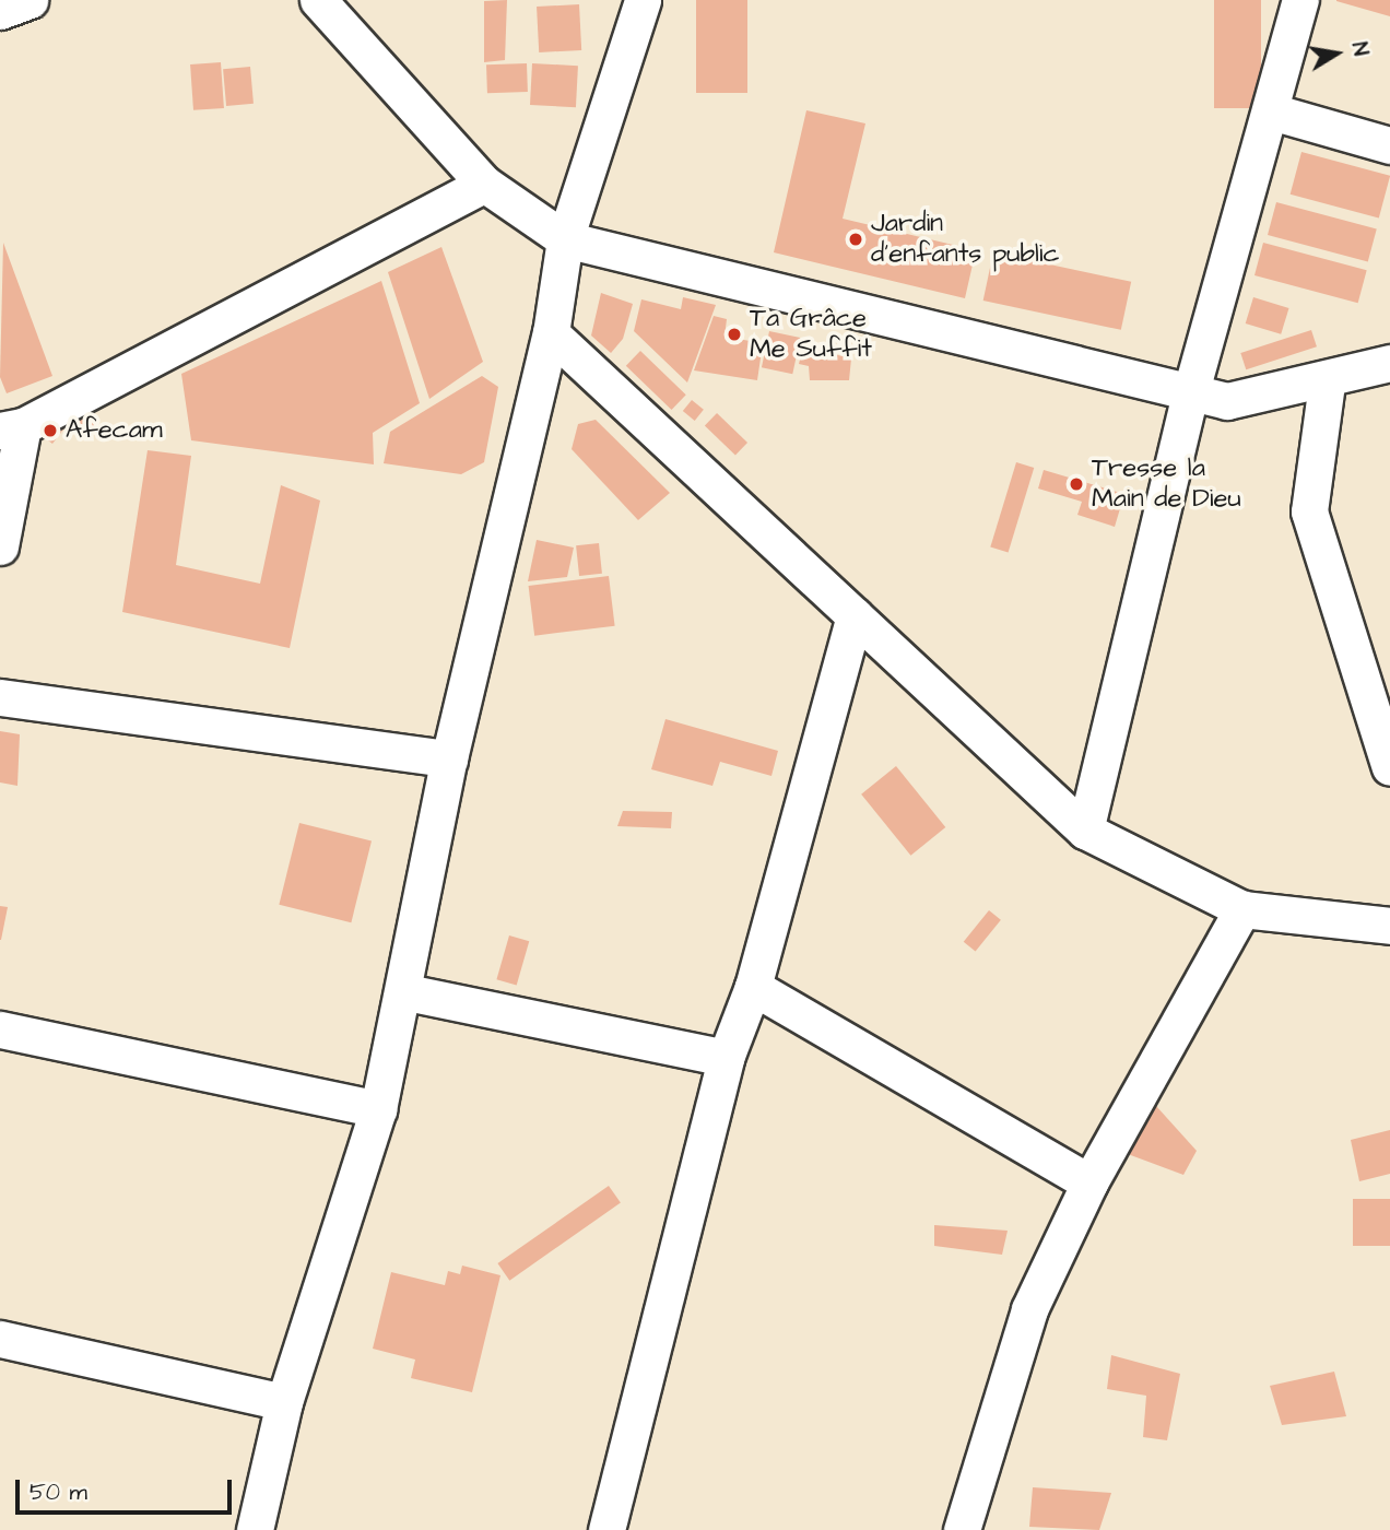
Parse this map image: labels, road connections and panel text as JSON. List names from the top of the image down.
{
  "places": [
    "Jardin d'enfants public",
    "Ta Grâce Me Suffit",
    "Afecam",
    "Tresse la Main de Dieu"
  ],
  "scale_bar": "50 m",
  "north": "right"
}
